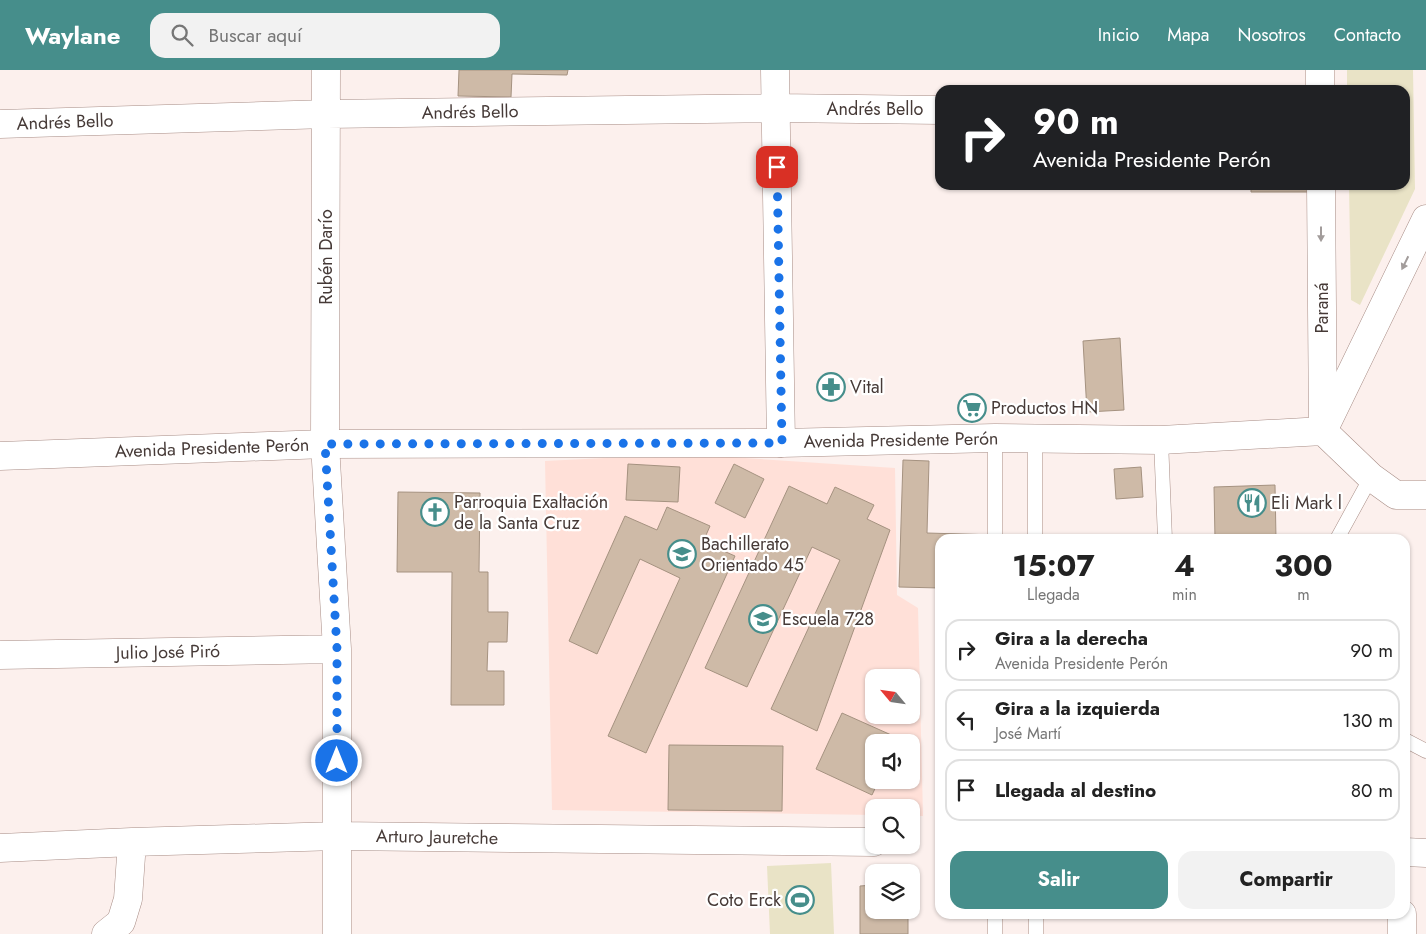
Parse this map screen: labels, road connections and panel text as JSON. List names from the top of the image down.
{
  "streets": {
    "main road": [
      "Andrés Bello",
      "Rubén Darío",
      "Paraná",
      "Avenida Presidente Perón",
      "Julio José Piró",
      "Arturo Jauretche"
    ]
  },
  "crossings": [
    ["Andrés Bello", "Rubén Darío"],
    ["Rubén Darío", "Avenida Presidente Perón"],
    ["Rubén Darío", "Julio José Piró"],
    ["Rubén Darío", "Arturo Jauretche"],
    ["Paraná", "Avenida Presidente Perón"]
  ],
  "one_way": ["Paraná"],
  "places": {
    "pharmacy": ["Vital"],
    "supermarket": ["Productos HN"],
    "restaurant": ["Eli Mark l"],
    "church": ["Parroquia Exaltación de la Santa Cruz"],
    "school or university": ["Bachillerato Orientado 45", "Escuela 728"],
    "sports": ["Coto Erck"]
  },
  "north": "top left",
  "page": {
    "header": "Waylane",
    "search": "Buscar aquí",
    "nav": [
      "Inicio",
      "Mapa",
      "Nosotros",
      "Contacto"
    ],
    "turn": ["90 m", "Avenida Presidente Perón"],
    "eta": [
      "15:07",
      "Llegada",
      "4",
      "min",
      "300",
      "m"
    ],
    "list": [
      {
        "name": "Gira a la derecha",
        "note": "Avenida Presidente Perón",
        "value": "90 m"
      },
      {
        "name": "Gira a la izquierda",
        "note": "José Martí",
        "value": "130 m"
      },
      {
        "name": "Llegada al destino",
        "value": "80 m"
      }
    ],
    "buttons": ["Salir", "Compartir"]
  }
}
